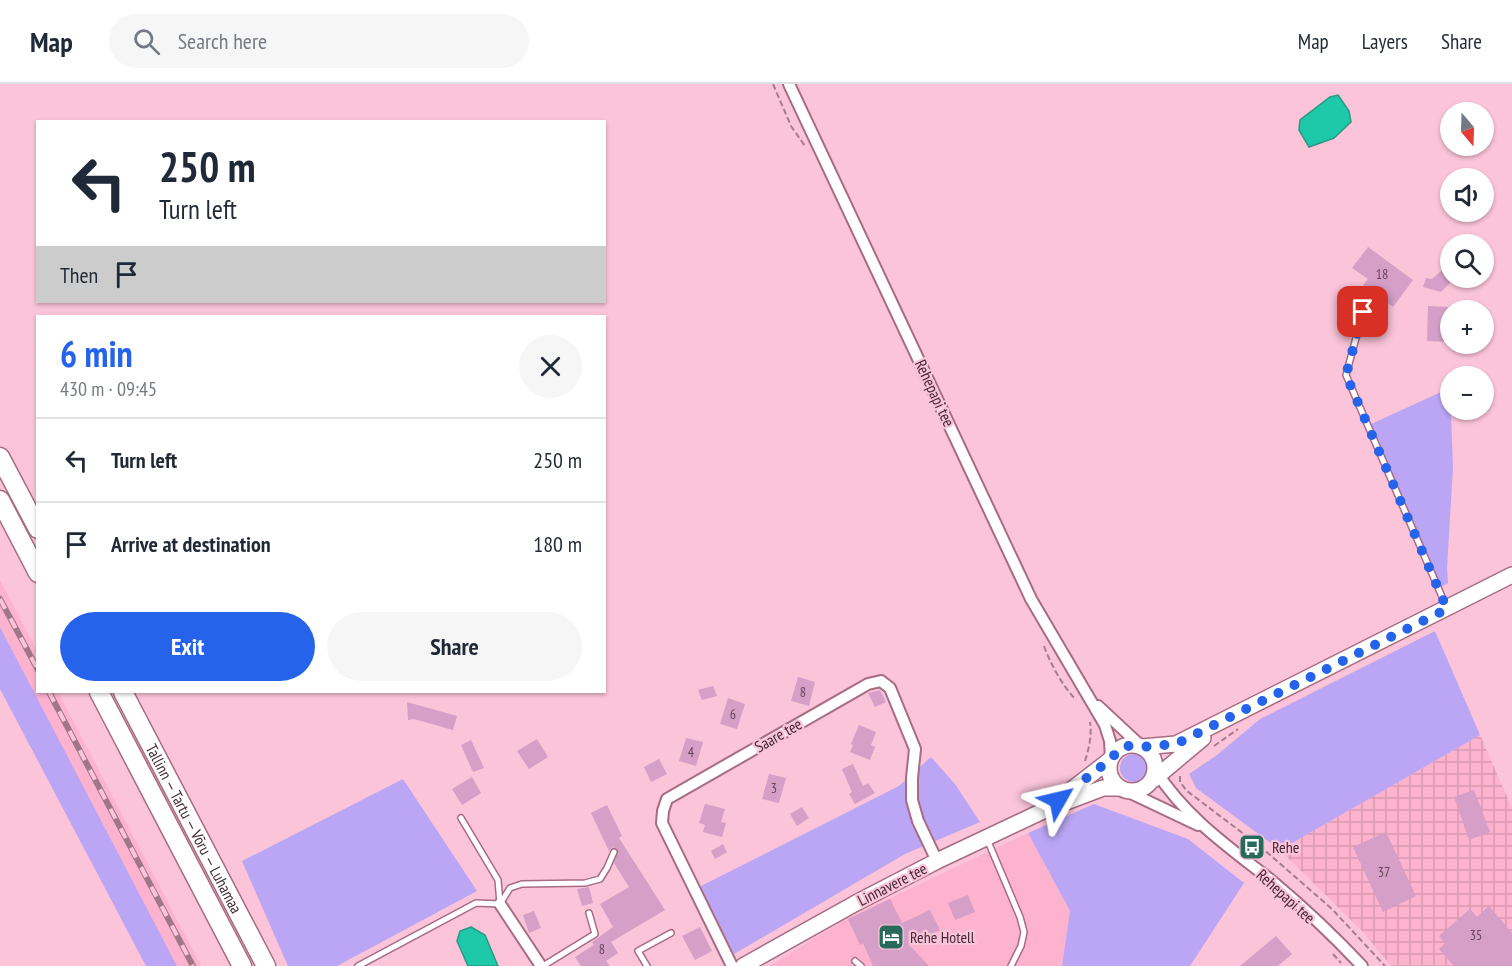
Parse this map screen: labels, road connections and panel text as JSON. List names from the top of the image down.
{
  "streets": {
    "highway": ["Tallinn — Tartu — Võru — Luhamaa"],
    "street": ["Rehepapi tee", "Saare tee", "Linnavere tee"]
  },
  "crossings": [
    ["Rehepapi tee", "Linnavere tee"],
    ["Saare tee", "Linnavere tee"]
  ],
  "places": {
    "bus stop": ["Rehe"],
    "hotel": ["Rehe Hotell"]
  },
  "house_numbers": [
    "18",
    "8",
    "6",
    "4",
    "3",
    "37",
    "35",
    "8"
  ],
  "north": "bottom",
  "page": {
    "header": "Map",
    "search": "Search here",
    "nav": ["Map", "Layers", "Share"],
    "map_buttons": ["+", "−"],
    "turn": ["250 m", "Turn left"],
    "then": "Then",
    "heading": ["6 min", "430 m · 09:45"],
    "list": [
      {
        "name": "Turn left",
        "value": "250 m"
      },
      {
        "name": "Arrive at destination",
        "value": "180 m"
      }
    ],
    "buttons": ["Exit", "Share"]
  }
}
